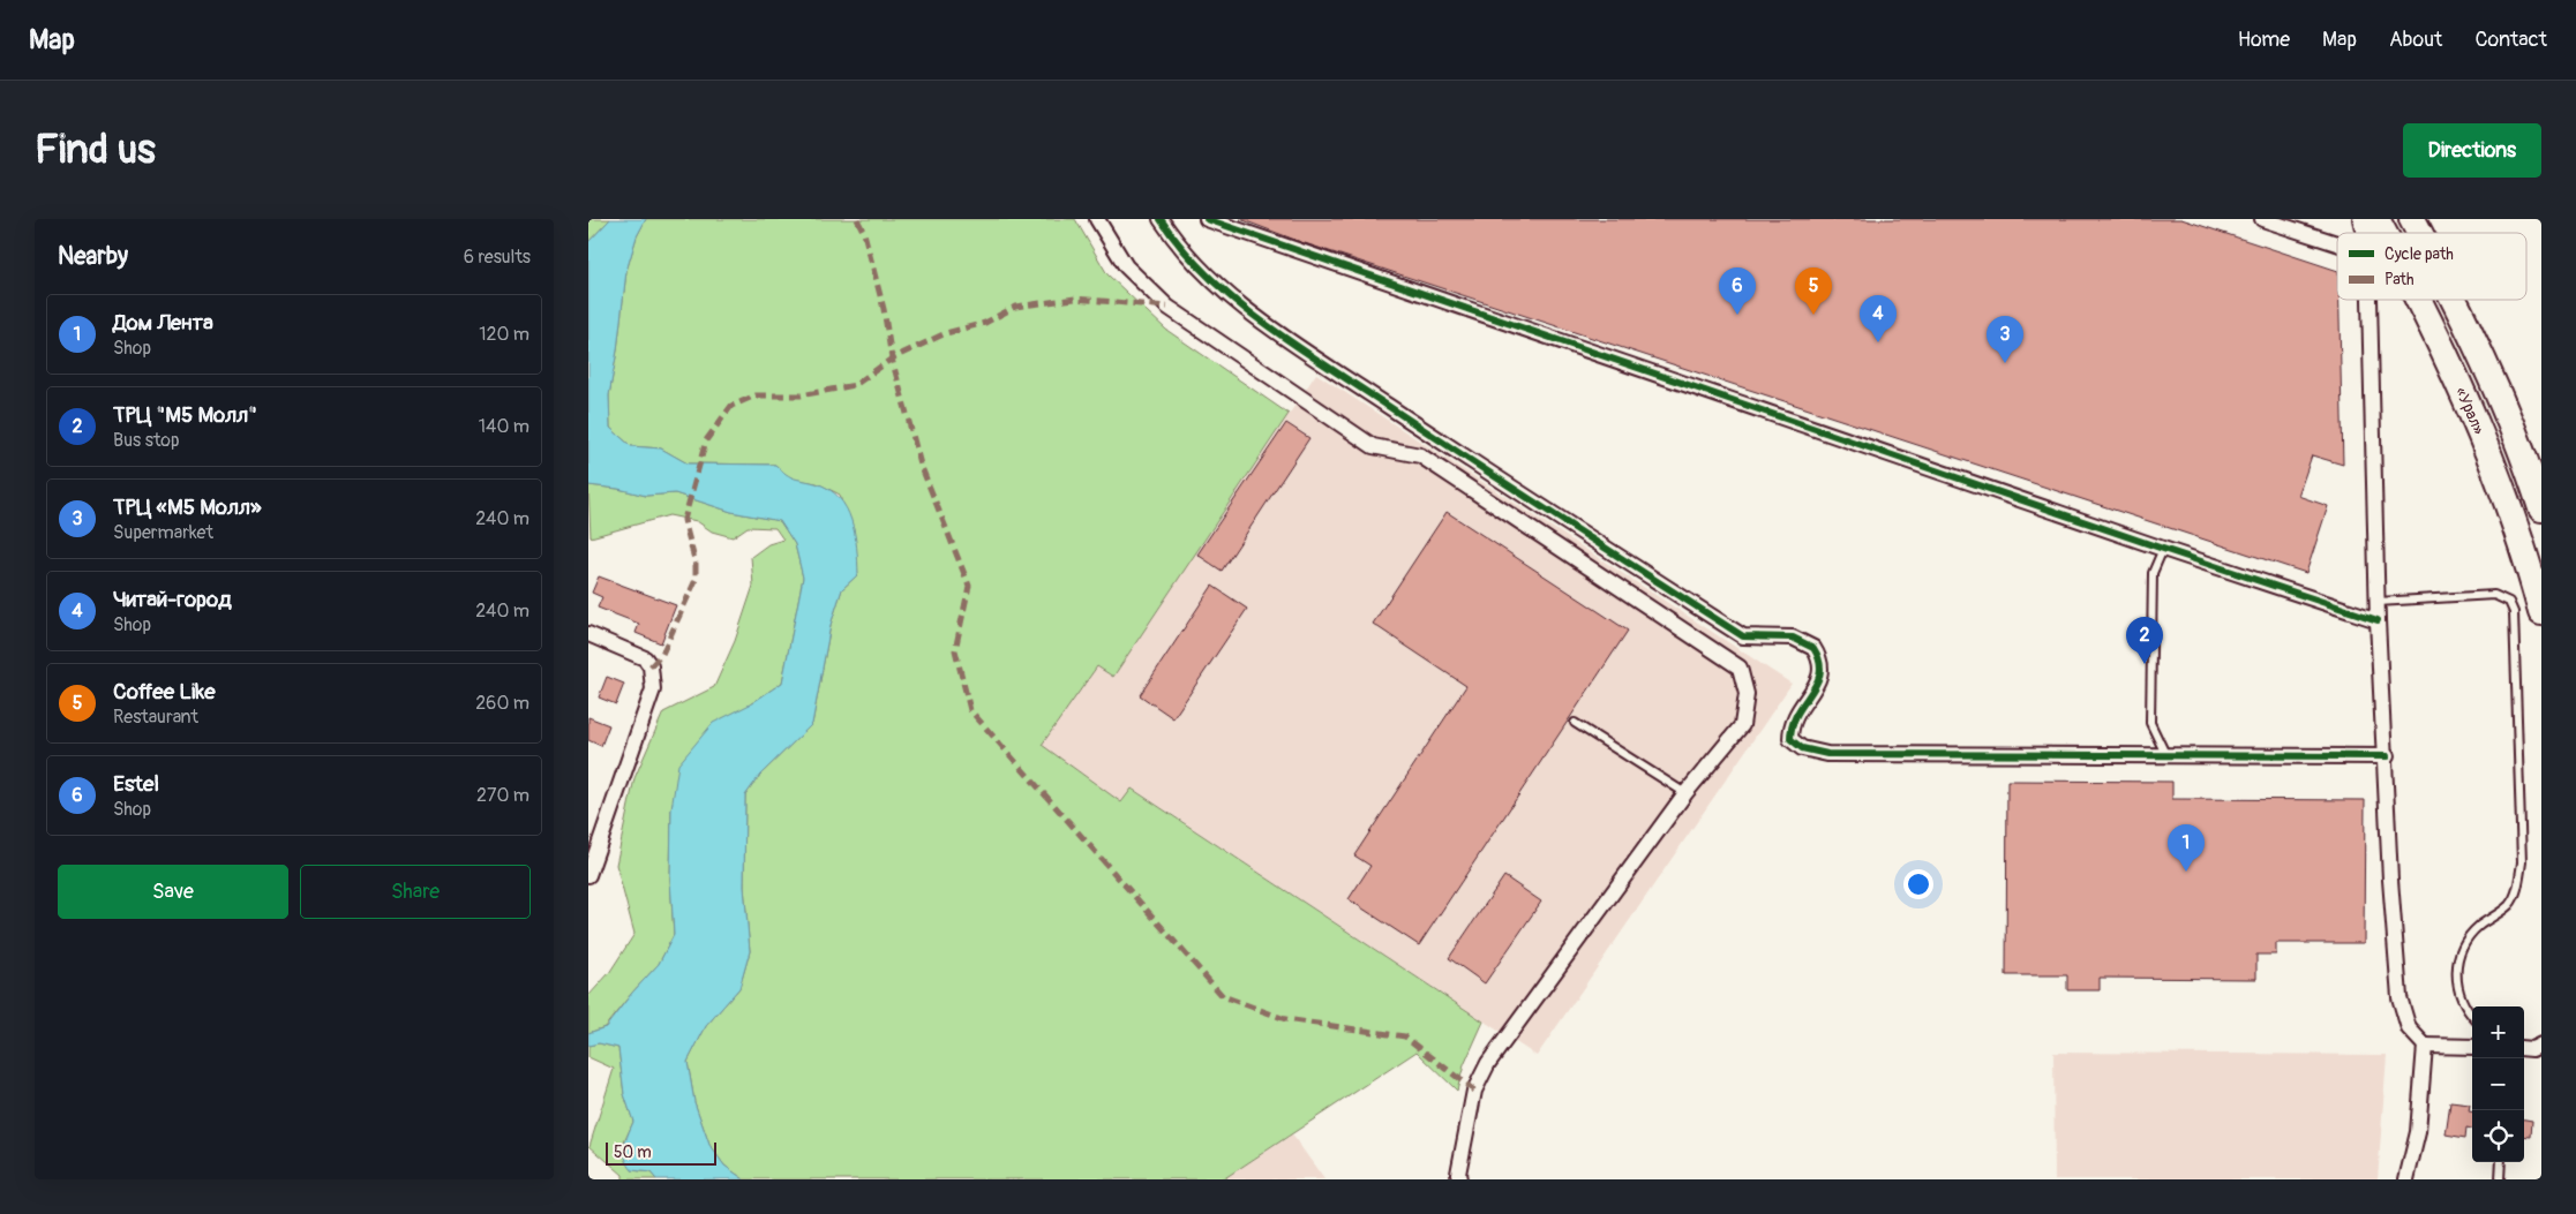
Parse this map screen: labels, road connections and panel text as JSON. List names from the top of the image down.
{
  "streets": {
    "highway": ["«Урал»"]
  },
  "legend": ["Cycle path", "Path"],
  "scale_bar": "50 m",
  "page": {
    "header": "Map",
    "nav": [
      "Home",
      "Map",
      "About",
      "Contact"
    ],
    "buttons": [
      "Directions",
      ["Save", "Share"]
    ],
    "title": "Find us",
    "heading": ["Nearby", "6 results"],
    "pins": [
      "5",
      "6",
      "4",
      "3",
      "2",
      "1"
    ],
    "list": [
      {
        "mark": "1",
        "name": "Дом Лента",
        "note": "Shop",
        "value": "120 m"
      },
      {
        "mark": "2",
        "name": "ТРЦ \"М5 Молл\"",
        "note": "Bus stop",
        "value": "140 m"
      },
      {
        "mark": "3",
        "name": "ТРЦ «М5 Молл»",
        "note": "Supermarket",
        "value": "240 m"
      },
      {
        "mark": "4",
        "name": "Читай-город",
        "note": "Shop",
        "value": "240 m"
      },
      {
        "mark": "5",
        "name": "Coffee Like",
        "note": "Restaurant",
        "value": "260 m"
      },
      {
        "mark": "6",
        "name": "Estel",
        "note": "Shop",
        "value": "270 m"
      }
    ],
    "map_buttons": ["+", "−"],
    "scale": "50 m"
  }
}
